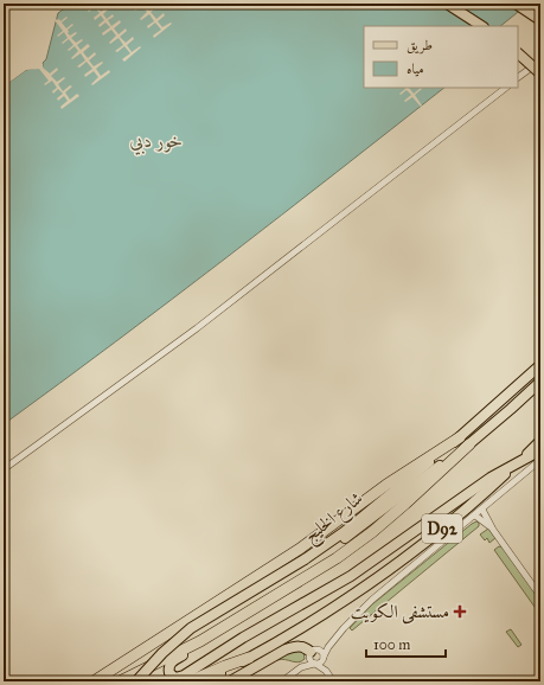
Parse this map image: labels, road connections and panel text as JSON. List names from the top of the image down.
{
  "streets": {
    "main road": ["شارع الخليج", "D92"]
  },
  "water": ["خور دبي"],
  "places": {
    "health": ["مستشفى الكويت"]
  },
  "legend": ["طريق", "مياه"],
  "scale_bar": "100 m"
}
